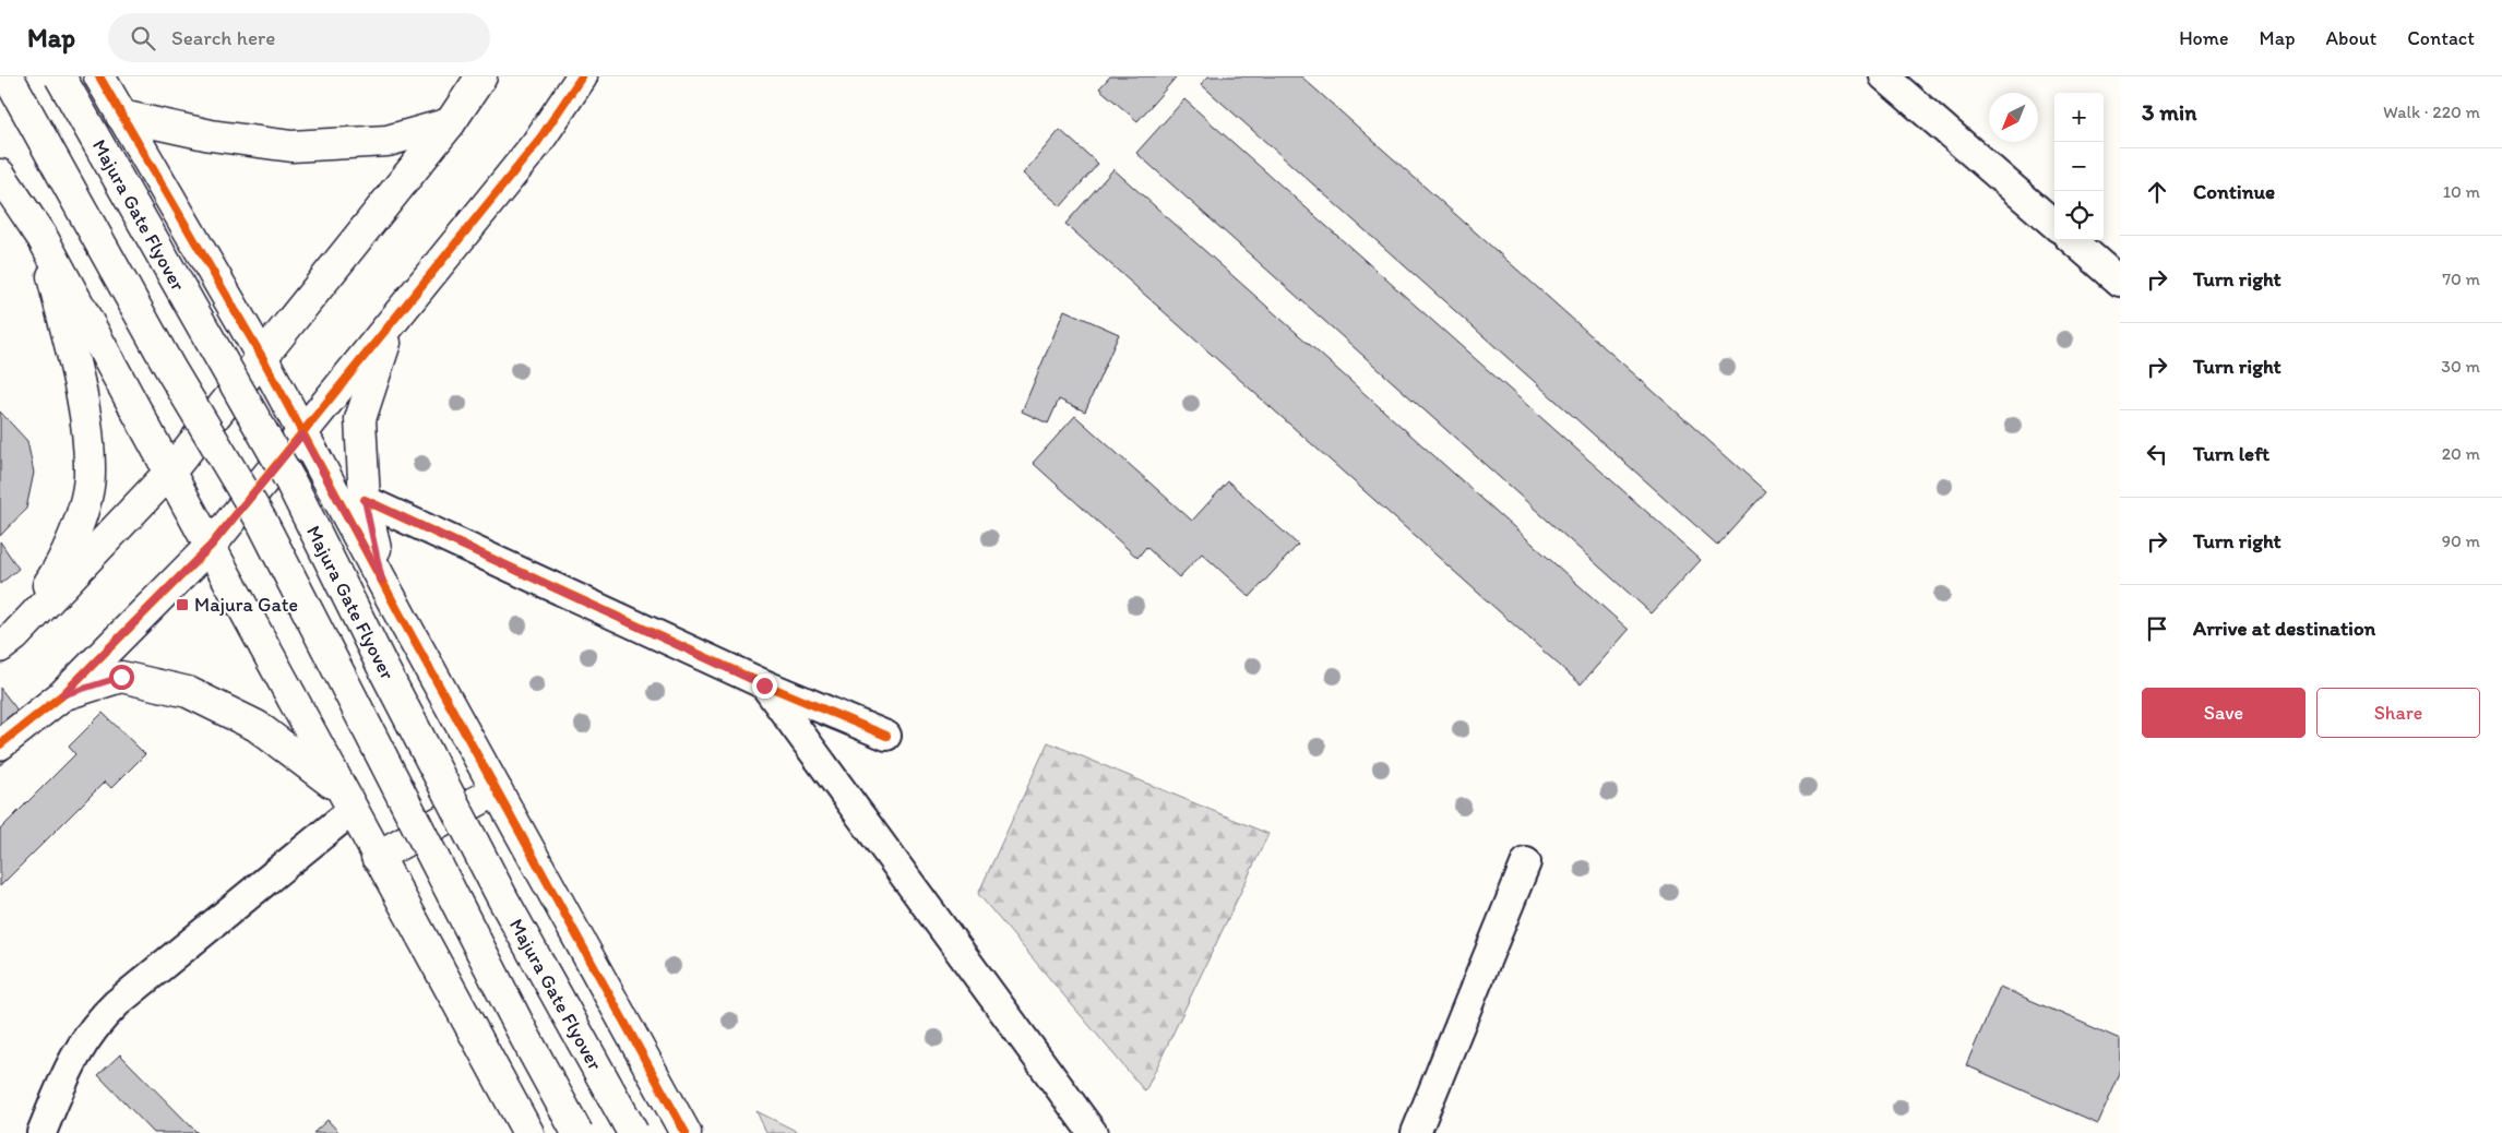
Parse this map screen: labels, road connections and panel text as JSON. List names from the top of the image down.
{
  "streets": {
    "main road": ["Majura Gate Flyover"]
  },
  "places": {
    "transit": ["Majura Gate"]
  },
  "north": "bottom left",
  "page": {
    "header": "Map",
    "search": "Search here",
    "nav": [
      "Home",
      "Map",
      "About",
      "Contact"
    ],
    "heading": ["3 min", "Walk · 220 m"],
    "map_buttons": ["+", "−"],
    "list": [
      ["Continue", "10 m"],
      ["Turn right", "70 m"],
      ["Turn right", "30 m"],
      ["Turn left", "20 m"],
      ["Turn right", "90 m"],
      "Arrive at destination"
    ],
    "buttons": ["Save", "Share"]
  }
}
